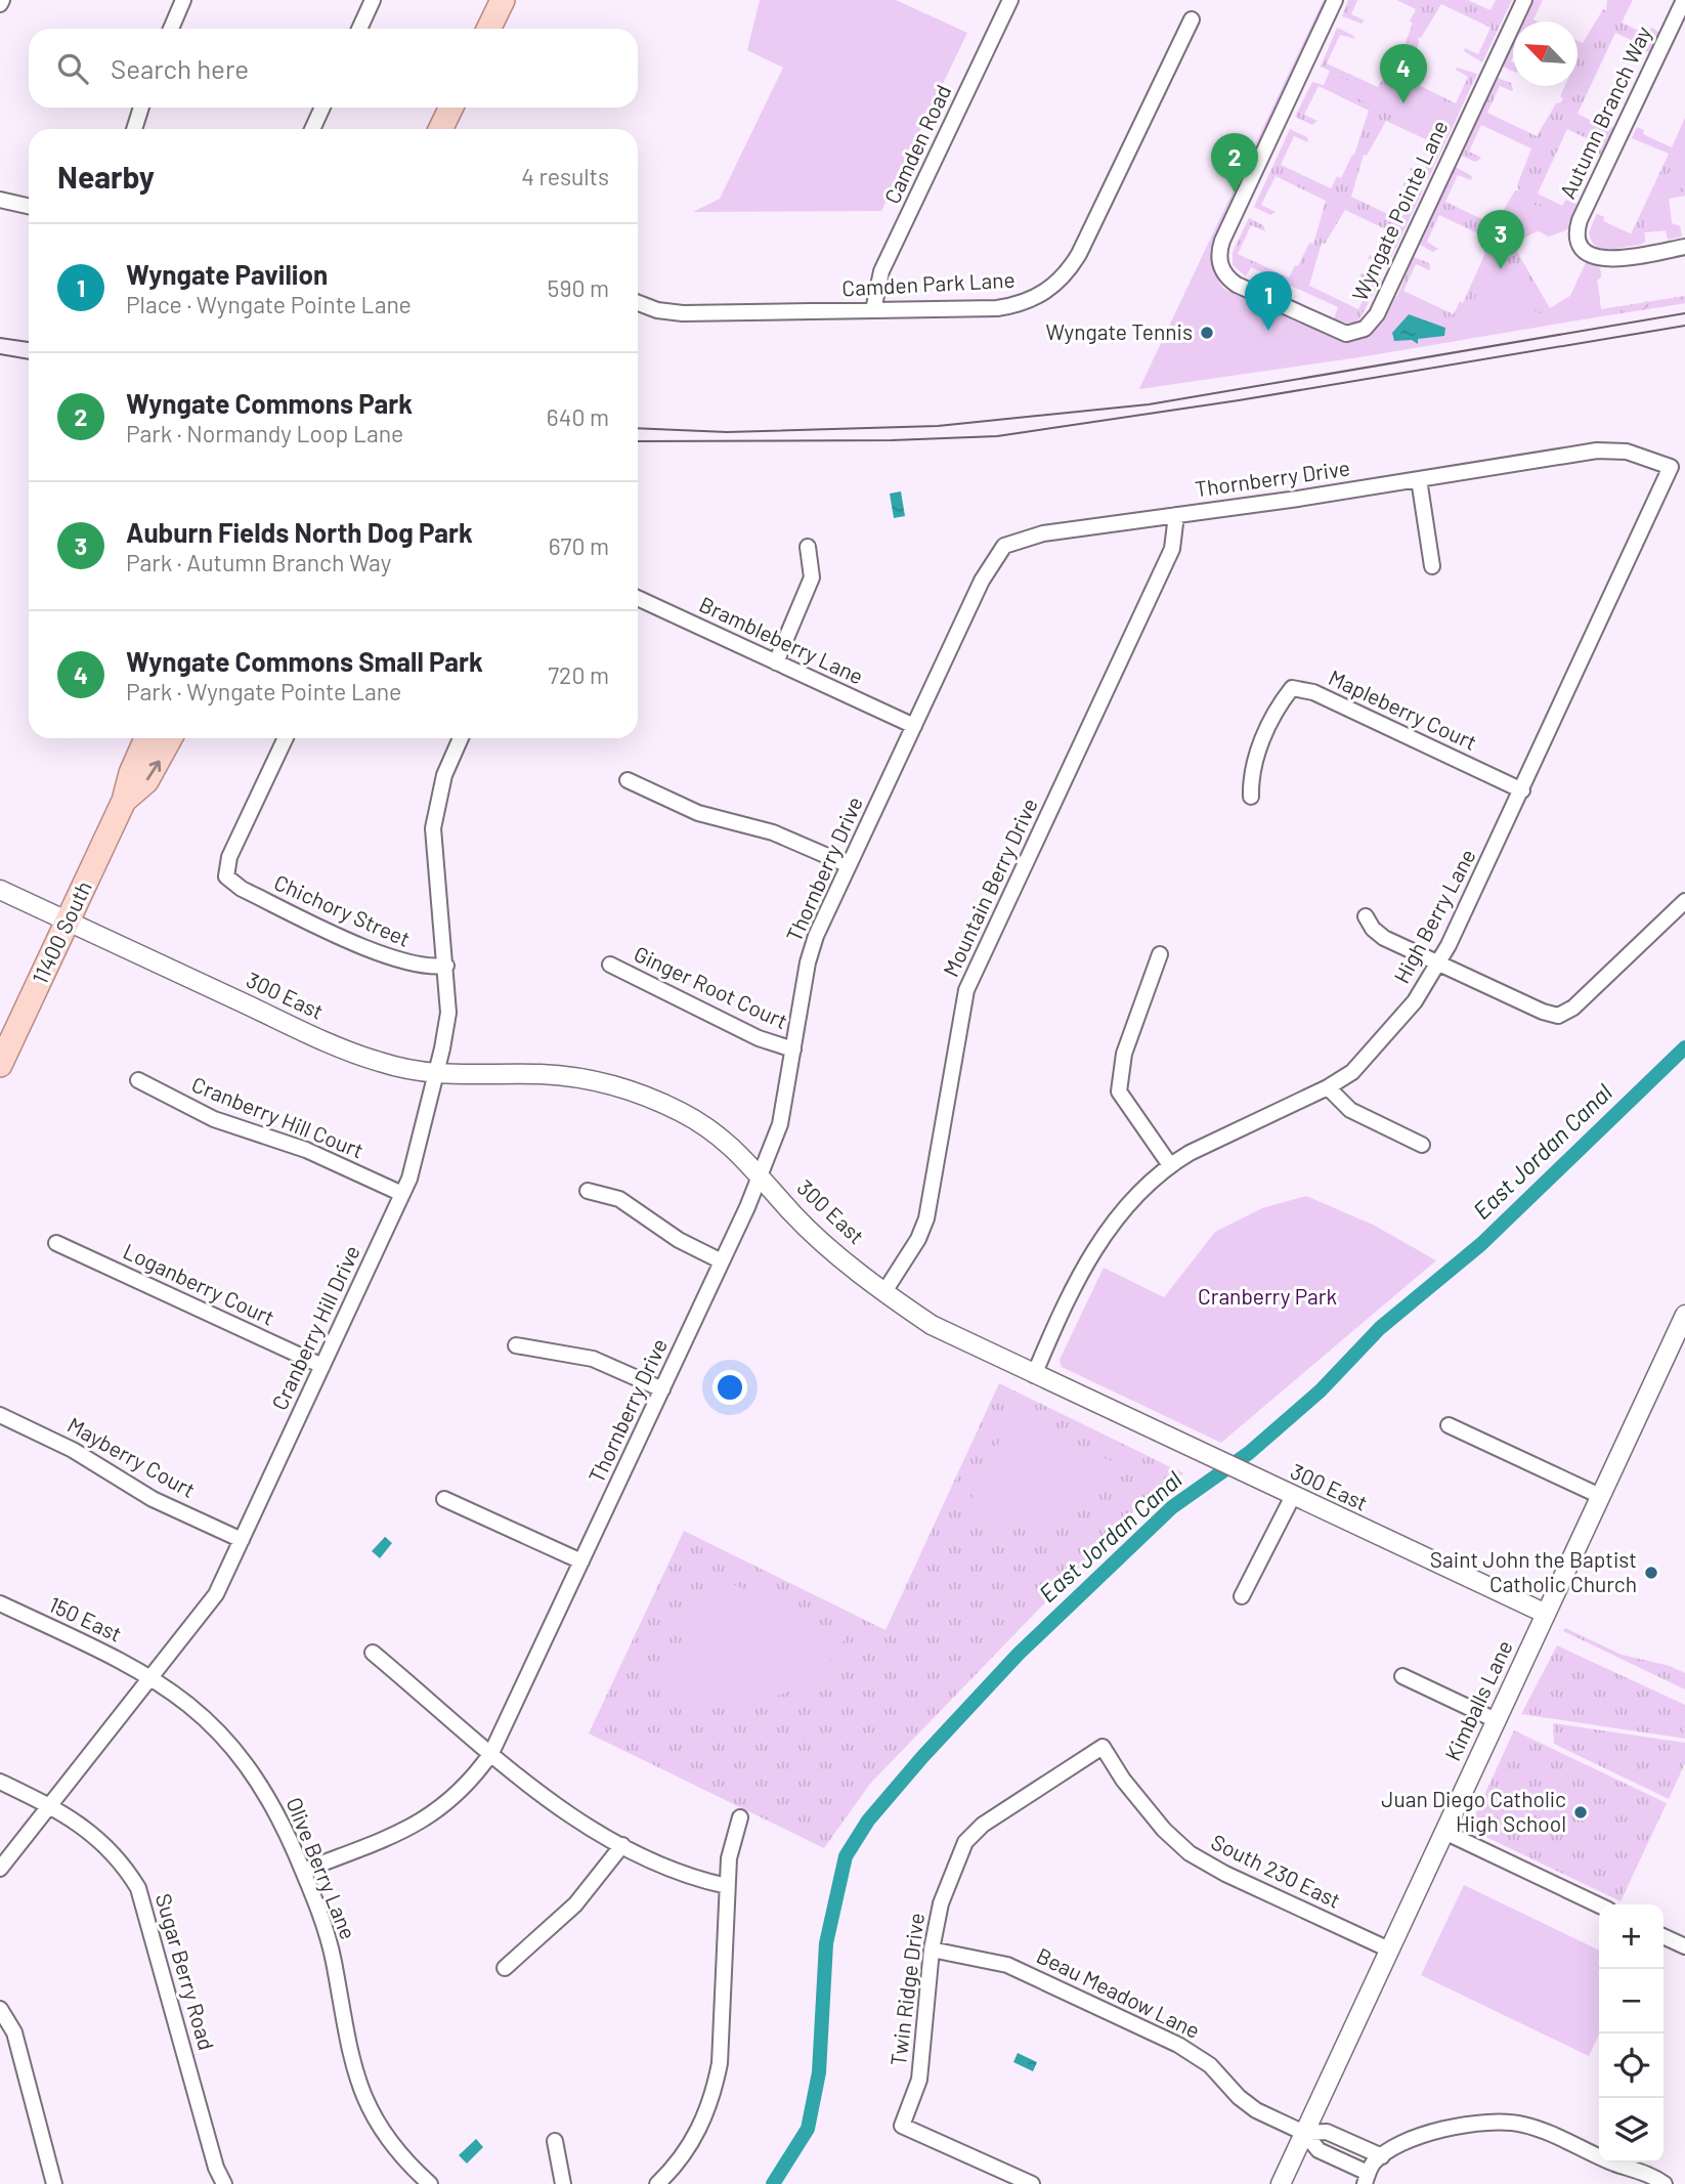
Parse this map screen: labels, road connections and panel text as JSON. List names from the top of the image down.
{
  "streets": {
    "main road": ["11400 South"],
    "street": [
      "Autumn Branch Way",
      "Camden Road",
      "Wyngate Pointe Lane",
      "Camden Park Lane",
      "Thornberry Drive",
      "Brambleberry Lane",
      "Mapleberry Court",
      "Mountain Berry Drive",
      "Chichory Street",
      "High Berry Lane",
      "Ginger Root Court",
      "300 East",
      "Cranberry Hill Court",
      "Loganberry Court",
      "Cranberry Hill Drive",
      "Mayberry Court",
      "150 East",
      "Kimballs Lane",
      "Olive Berry Lane",
      "South 230 East",
      "Sugar Berry Road",
      "Twin Ridge Drive",
      "Beau Meadow Lane"
    ]
  },
  "crossings": [
    ["Camden Road", "Camden Park Lane"],
    ["Thornberry Drive", "Brambleberry Lane"],
    ["Thornberry Drive", "Mountain Berry Drive"],
    ["Thornberry Drive", "High Berry Lane"],
    ["Thornberry Drive", "Ginger Root Court"],
    ["Thornberry Drive", "300 East"],
    ["Thornberry Drive", "Olive Berry Lane"],
    ["Mapleberry Court", "High Berry Lane"],
    ["Mountain Berry Drive", "300 East"],
    ["Chichory Street", "Cranberry Hill Drive"],
    ["High Berry Lane", "300 East"],
    ["11400 South", "300 East"],
    ["300 East", "Cranberry Hill Drive"],
    ["300 East", "Kimballs Lane"],
    ["Cranberry Hill Court", "Cranberry Hill Drive"],
    ["Loganberry Court", "Cranberry Hill Drive"],
    ["Cranberry Hill Drive", "Mayberry Court"],
    ["Cranberry Hill Drive", "150 East"],
    ["Cranberry Hill Drive", "Olive Berry Lane"],
    ["Cranberry Hill Drive", "Sugar Berry Road"],
    ["150 East", "Olive Berry Lane"],
    ["Kimballs Lane", "South 230 East"],
    ["Kimballs Lane", "Beau Meadow Lane"],
    ["South 230 East", "Twin Ridge Drive"],
    ["Twin Ridge Drive", "Beau Meadow Lane"]
  ],
  "water": ["East Jordan Canal"],
  "parks": ["Cranberry Park"],
  "places": ["Wyngate Tennis", "Saint John the Baptist Catholic Church", "Juan Diego Catholic High School"],
  "north": "top left",
  "page": {
    "search": "Search here",
    "pins": [
      "4",
      "2",
      "3",
      "1"
    ],
    "heading": ["Nearby", "4 results"],
    "list": [
      {
        "mark": "1",
        "name": "Wyngate Pavilion",
        "note": "Place · Wyngate Pointe Lane",
        "value": "590 m"
      },
      {
        "mark": "2",
        "name": "Wyngate Commons Park",
        "note": "Park · Normandy Loop Lane",
        "value": "640 m"
      },
      {
        "mark": "3",
        "name": "Auburn Fields North Dog Park",
        "note": "Park · Autumn Branch Way",
        "value": "670 m"
      },
      {
        "mark": "4",
        "name": "Wyngate Commons Small Park",
        "note": "Park · Wyngate Pointe Lane",
        "value": "720 m"
      }
    ],
    "map_buttons": ["+", "−"]
  }
}
